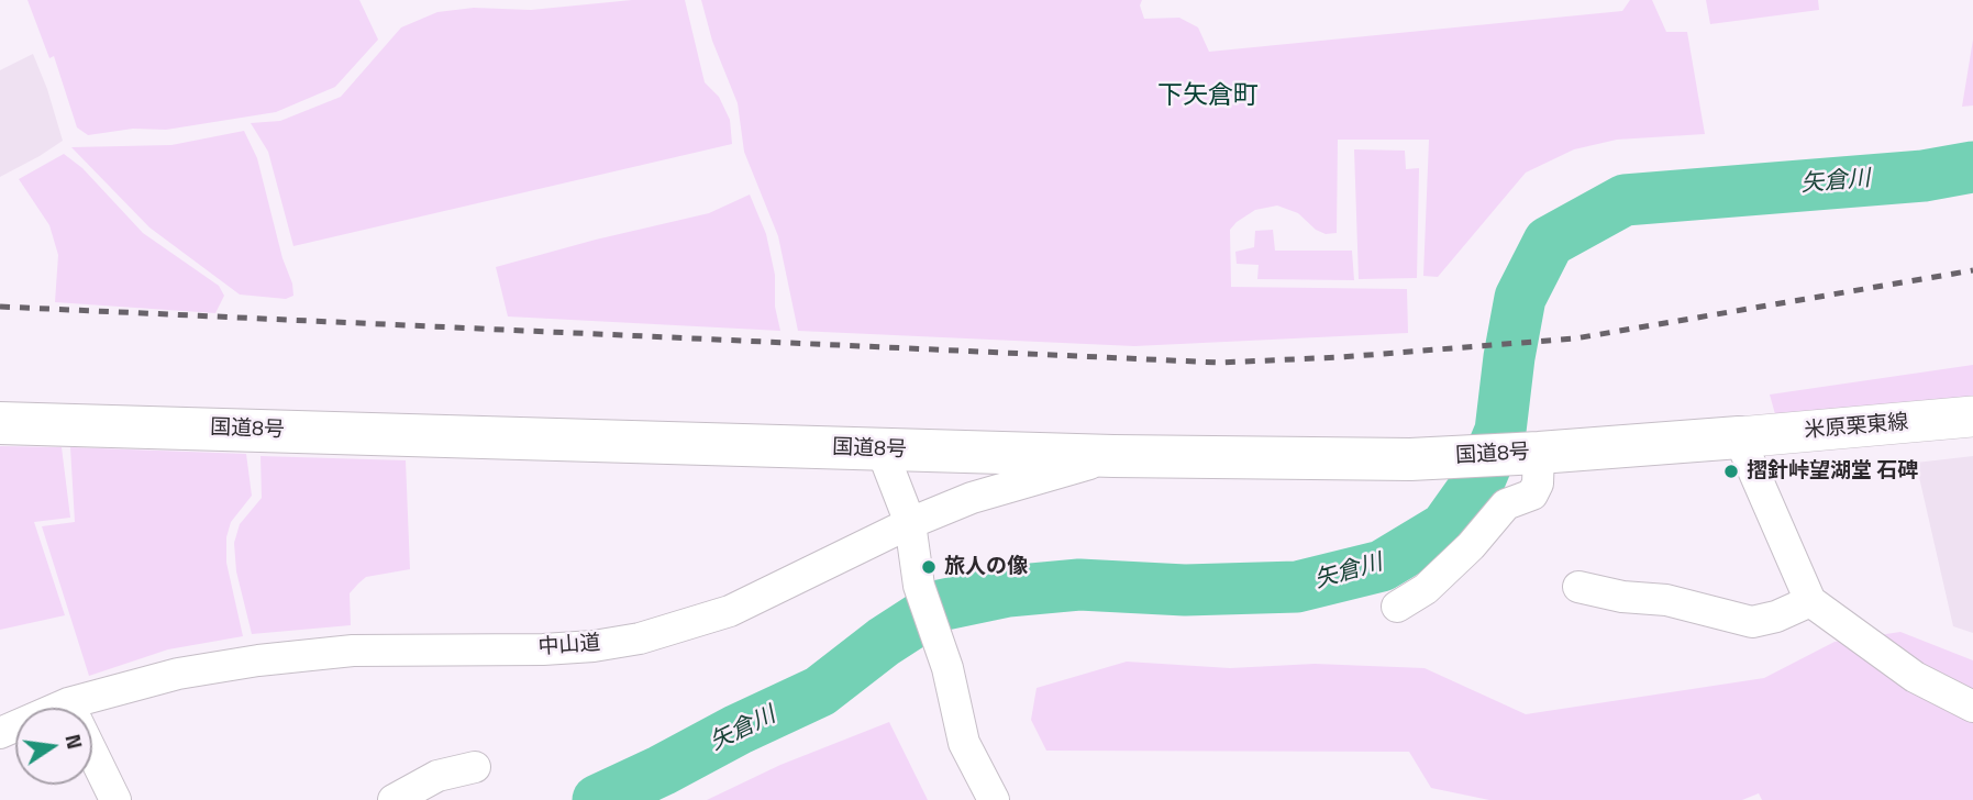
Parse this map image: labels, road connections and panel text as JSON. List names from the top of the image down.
{
  "streets": {
    "highway": ["国道8号"],
    "main road": ["米原栗東線"],
    "street": ["中山道"]
  },
  "crossings": [
    ["米原栗東線", "国道8号"],
    ["国道8号", "中山道"]
  ],
  "districts": ["下矢倉町"],
  "water": ["矢倉川"],
  "places": ["摺針峠望湖堂 石碑", "旅人の像"],
  "north": "right"
}
